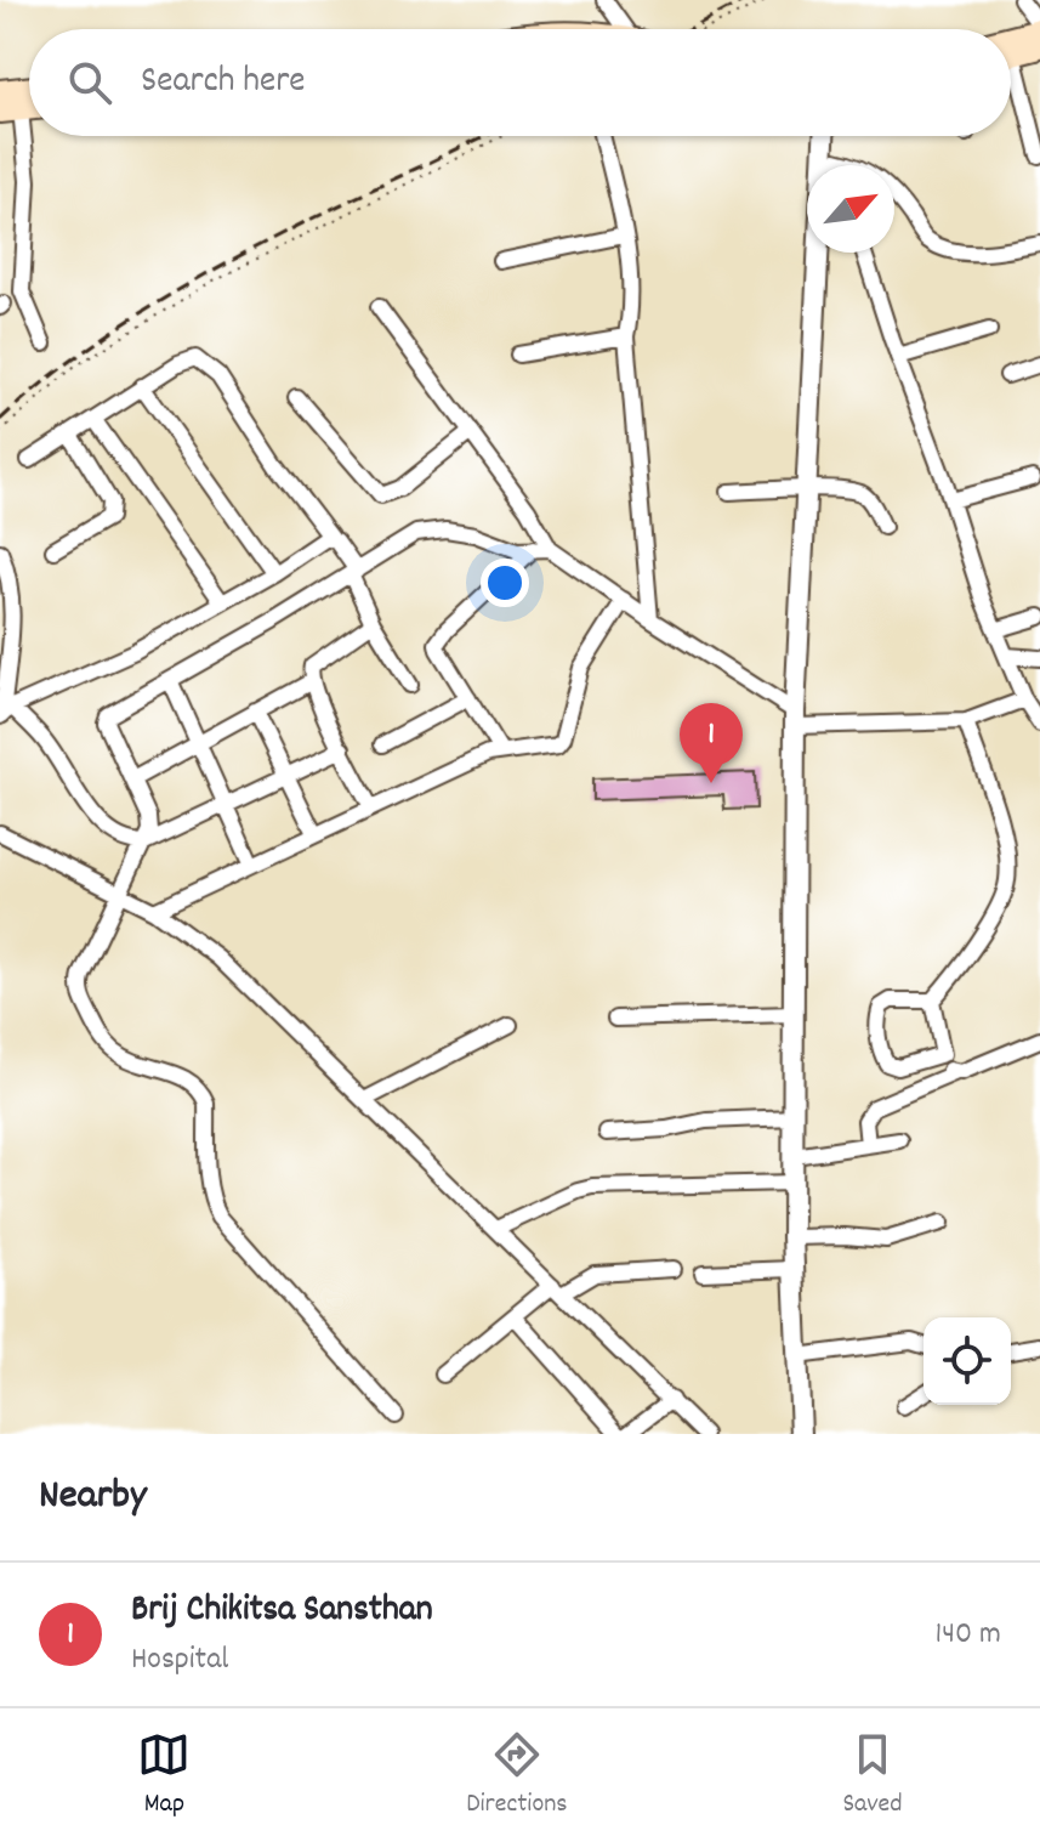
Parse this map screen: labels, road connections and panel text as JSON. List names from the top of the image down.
{
  "north": "top right",
  "page": {
    "search": "Search here",
    "pins": "1",
    "heading": "Nearby",
    "list": [
      {
        "mark": "1",
        "name": "Brij Chikitsa Sansthan",
        "note": "Hospital",
        "value": "140 m"
      }
    ],
    "nav": ["Map", "Directions", "Saved"]
  }
}
